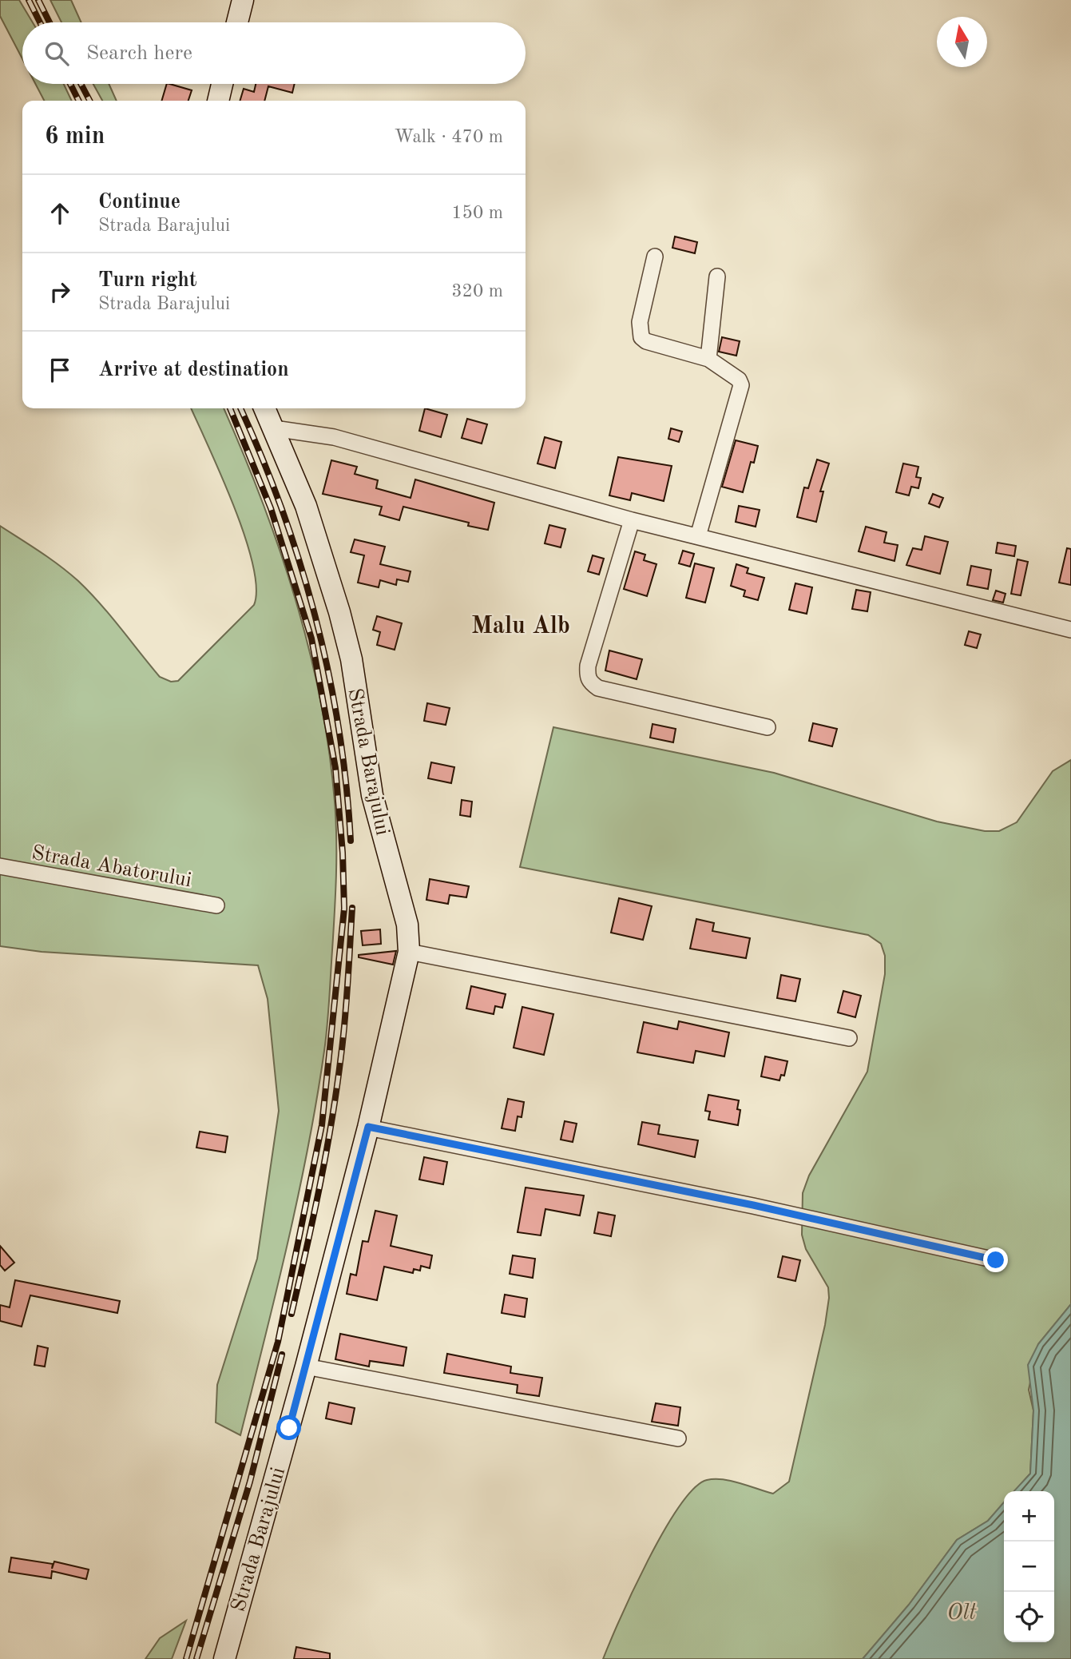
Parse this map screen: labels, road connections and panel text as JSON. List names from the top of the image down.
{
  "streets": {
    "street": ["Strada Barajului", "Strada Abatorului"]
  },
  "districts": ["Malu Alb"],
  "water": ["Olt"],
  "north": "top",
  "page": {
    "search": "Search here",
    "heading": ["6 min", "Walk · 470 m"],
    "list": [
      ["Continue", "Strada Barajului", "150 m"],
      ["Turn right", "Strada Barajului", "320 m"],
      "Arrive at destination"
    ],
    "map_buttons": ["+", "−"]
  }
}
